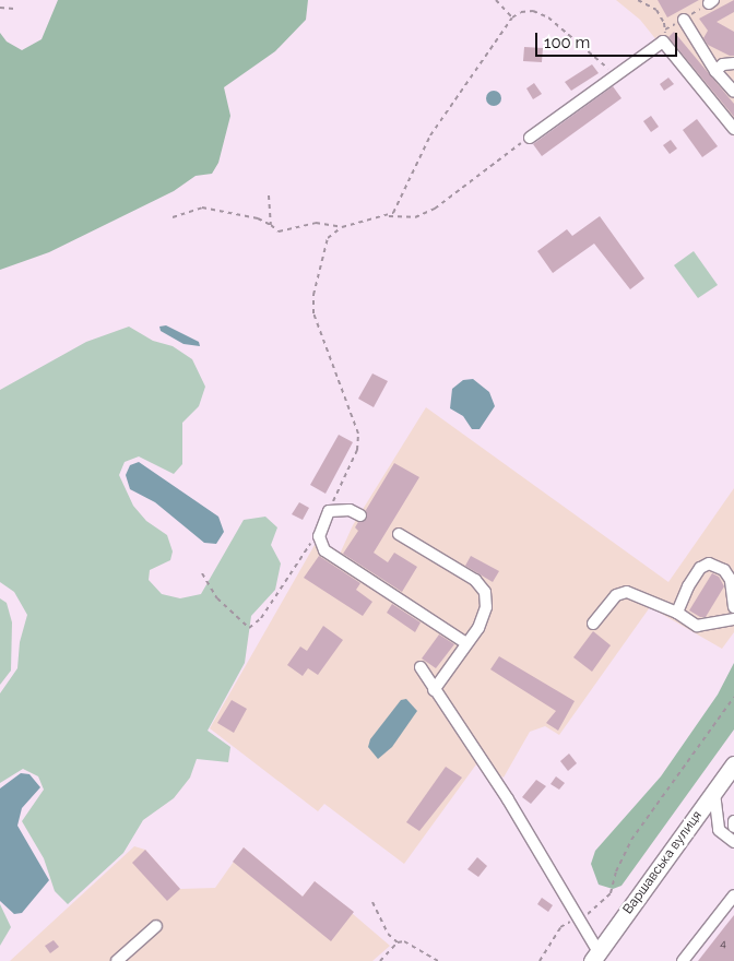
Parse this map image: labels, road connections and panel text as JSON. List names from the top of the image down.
{
  "streets": {
    "highway": ["Варшавська вулиця"]
  },
  "house_numbers": ["4"],
  "scale_bar": "100 m"
}
